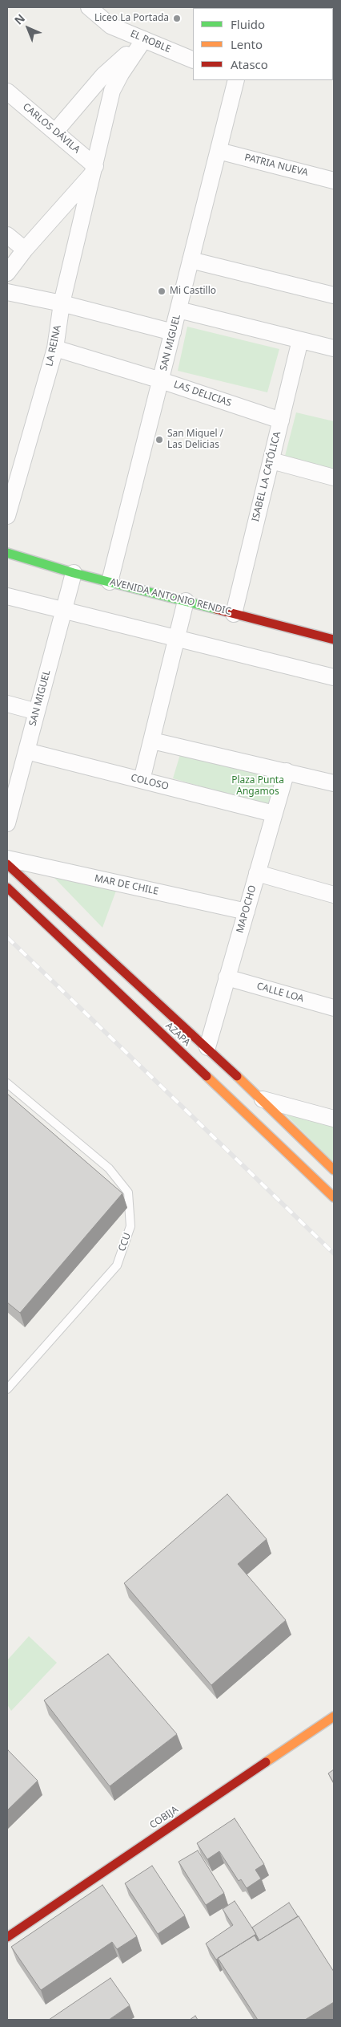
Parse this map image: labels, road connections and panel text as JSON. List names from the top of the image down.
{
  "streets": {
    "street": [
      "EL ROBLE",
      "CARLOS DÁVILA",
      "PATRIA NUEVA",
      "SAN MIGUEL",
      "LA REINA",
      "LAS DELICIAS",
      "ISABEL LA CATÓLICA",
      "AVENIDA ANTONIO RENDIC",
      "COLOSO",
      "MAR DE CHILE",
      "MAPOCHO",
      "CALLE LOA",
      "AZAPA",
      "COBIJA"
    ],
    "lane": ["CCU"]
  },
  "crossings": [
    ["EL ROBLE", "LA REINA"],
    ["CARLOS DÁVILA", "LA REINA"],
    ["PATRIA NUEVA", "SAN MIGUEL"],
    ["SAN MIGUEL", "LAS DELICIAS"],
    ["SAN MIGUEL", "AVENIDA ANTONIO RENDIC"],
    ["SAN MIGUEL", "COLOSO"],
    ["LA REINA", "LAS DELICIAS"],
    ["LAS DELICIAS", "ISABEL LA CATÓLICA"],
    ["ISABEL LA CATÓLICA", "AVENIDA ANTONIO RENDIC"],
    ["COLOSO", "MAPOCHO"],
    ["MAR DE CHILE", "MAPOCHO"],
    ["MAPOCHO", "CALLE LOA"],
    ["MAPOCHO", "AZAPA"]
  ],
  "parks": ["Plaza Punta Angamos"],
  "places": ["Liceo La Portada", "Mi Castillo", "San Miguel / Las Delicias"],
  "legend": ["Fluido", "Lento", "Atasco"],
  "north": "top left"
}
